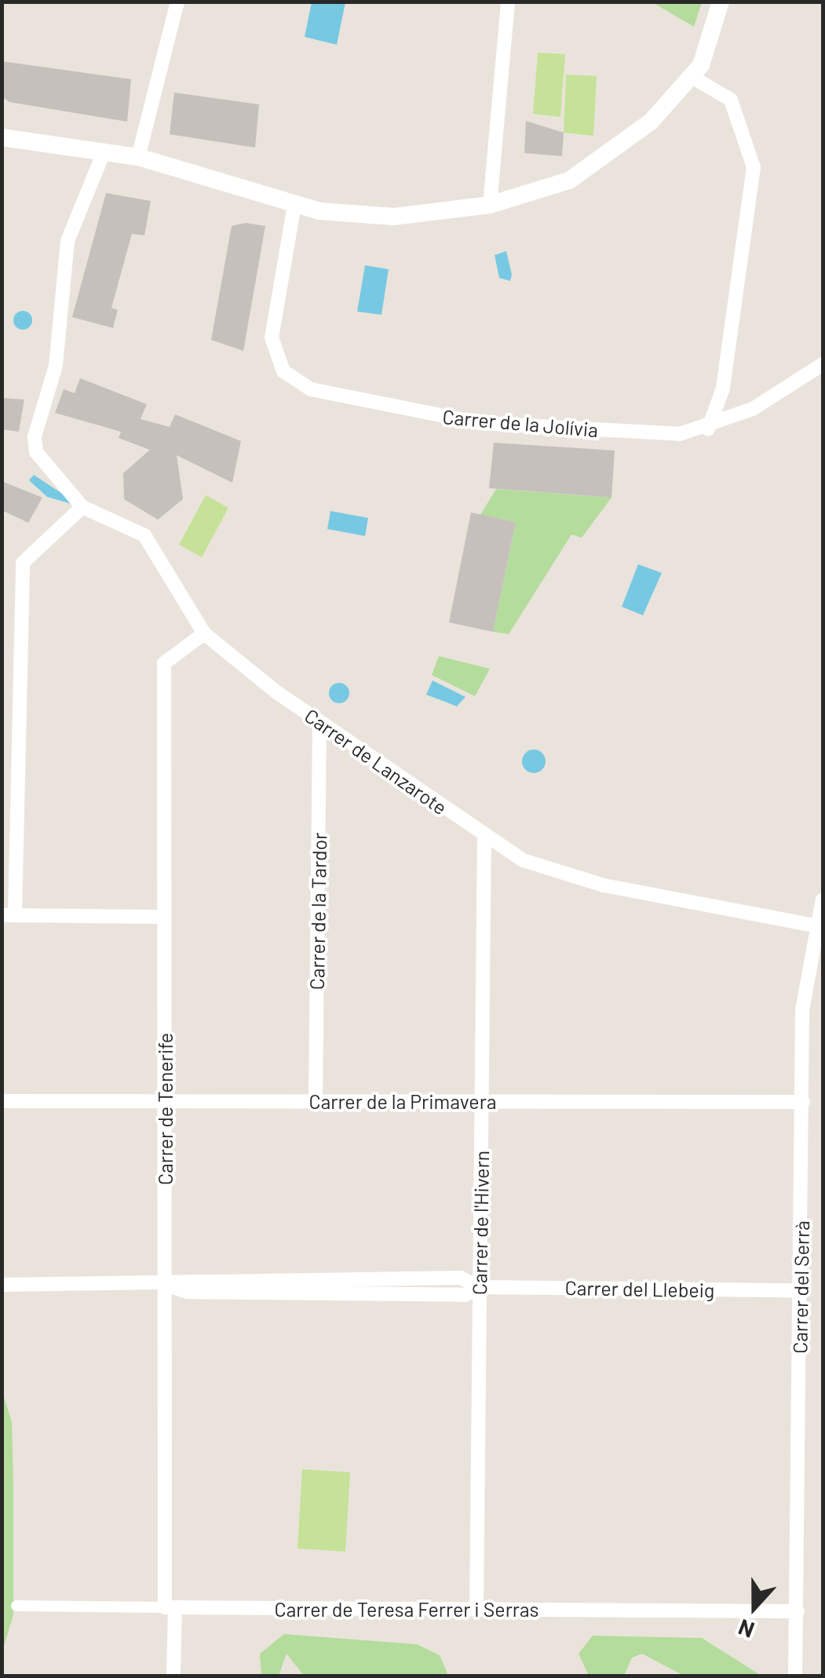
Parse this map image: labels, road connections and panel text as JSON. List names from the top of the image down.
{
  "streets": {
    "street": [
      "Carrer de la Jolívia",
      "Carrer de Lanzarote",
      "Carrer de la Tardor",
      "Carrer de la Primavera",
      "Carrer de Tenerife",
      "Carrer de l'Hivern",
      "Carrer del Serrà",
      "Carrer del Llebeig",
      "Carrer de Teresa Ferrer i Serras"
    ]
  },
  "crossings": [
    ["Carrer de Lanzarote", "Carrer de la Tardor"],
    ["Carrer de Lanzarote", "Carrer de Tenerife"],
    ["Carrer de Lanzarote", "Carrer de l'Hivern"],
    ["Carrer de Lanzarote", "Carrer del Serrà"],
    ["Carrer de la Tardor", "Carrer de la Primavera"],
    ["Carrer de la Primavera", "Carrer de Tenerife"],
    ["Carrer de la Primavera", "Carrer de l'Hivern"],
    ["Carrer de la Primavera", "Carrer del Serrà"],
    ["Carrer de Tenerife", "Carrer del Llebeig"],
    ["Carrer de Tenerife", "Carrer de Teresa Ferrer i Serras"],
    ["Carrer de l'Hivern", "Carrer del Llebeig"],
    ["Carrer de l'Hivern", "Carrer de Teresa Ferrer i Serras"],
    ["Carrer del Serrà", "Carrer del Llebeig"],
    ["Carrer del Serrà", "Carrer de Teresa Ferrer i Serras"]
  ],
  "north": "bottom"
}
